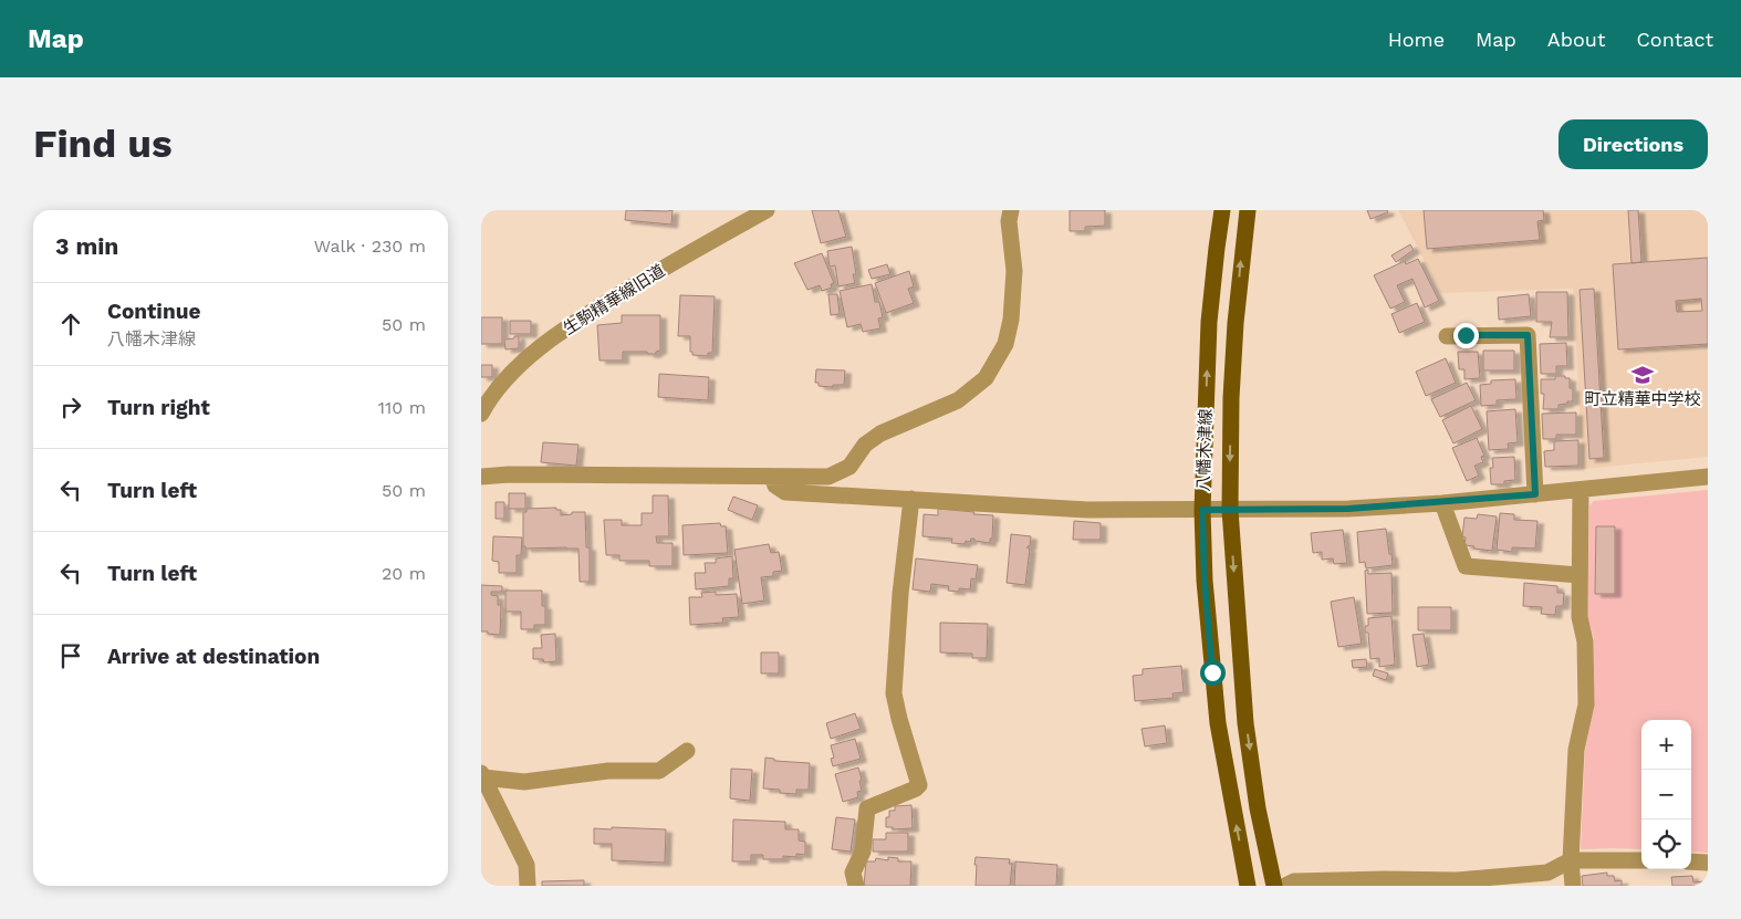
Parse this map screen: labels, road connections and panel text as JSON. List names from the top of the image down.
{
  "streets": {
    "main road": ["八幡木津線"],
    "street": ["生駒精華線旧道"]
  },
  "places": {
    "school or university": ["町立精華中学校"]
  },
  "page": {
    "header": "Map",
    "nav": [
      "Home",
      "Map",
      "About",
      "Contact"
    ],
    "buttons": "Directions",
    "title": "Find us",
    "heading": ["3 min", "Walk · 230 m"],
    "list": [
      ["Continue", "八幡木津線", "50 m"],
      ["Turn right", "110 m"],
      ["Turn left", "50 m"],
      ["Turn left", "20 m"],
      "Arrive at destination"
    ],
    "map_buttons": ["+", "−"]
  }
}
